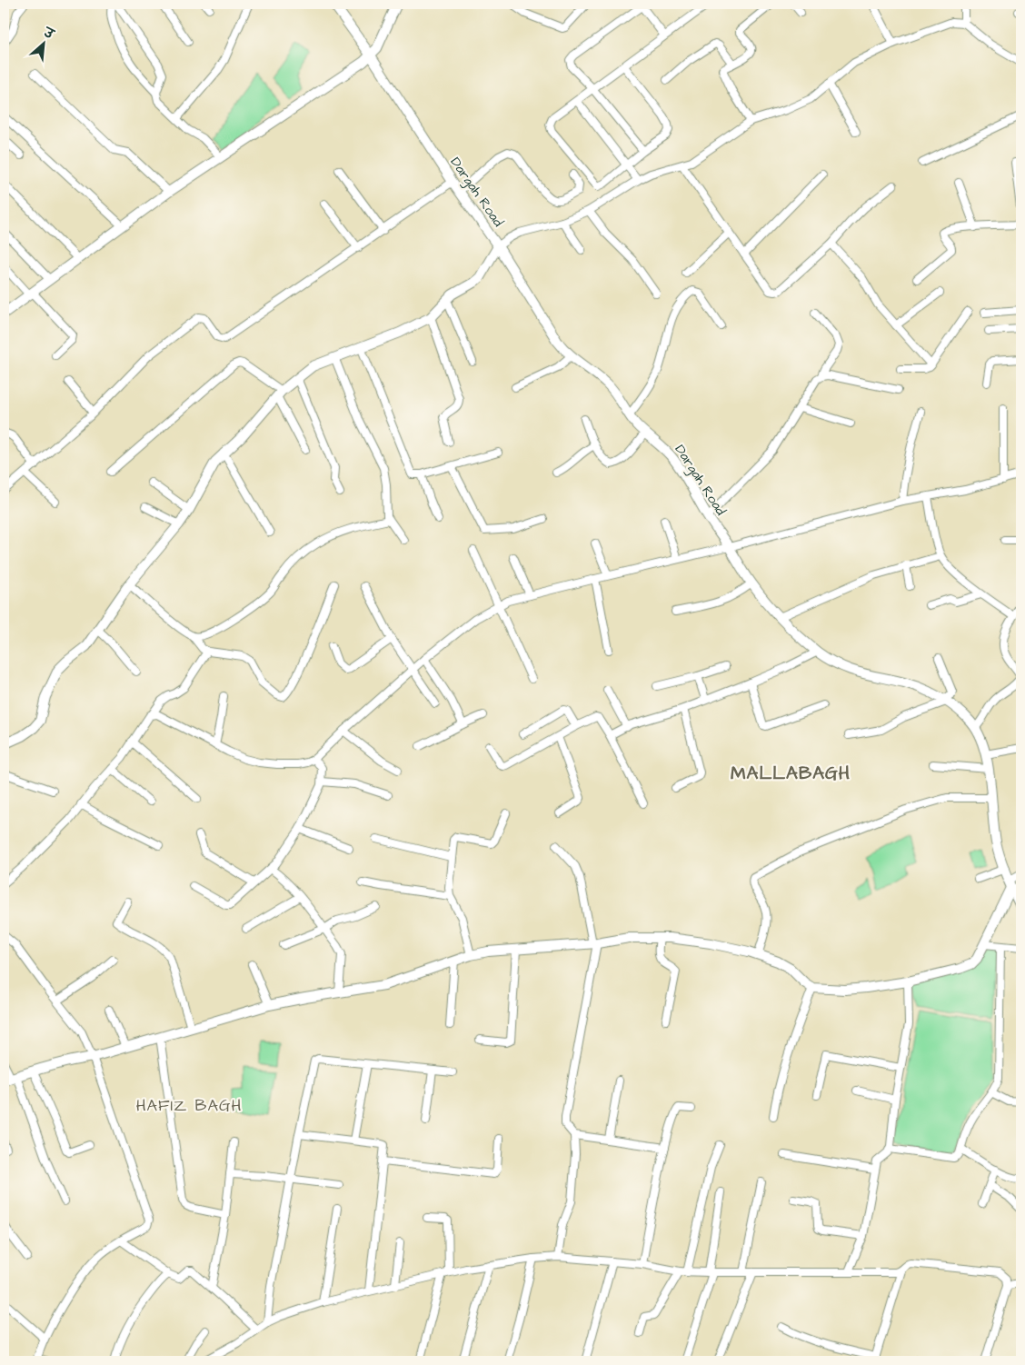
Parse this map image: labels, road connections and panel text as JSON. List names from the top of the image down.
{
  "streets": {
    "street": ["Dargah Road"]
  },
  "districts": ["MALLABAGH", "HAFIZ BAGH"],
  "north": "top right"
}
